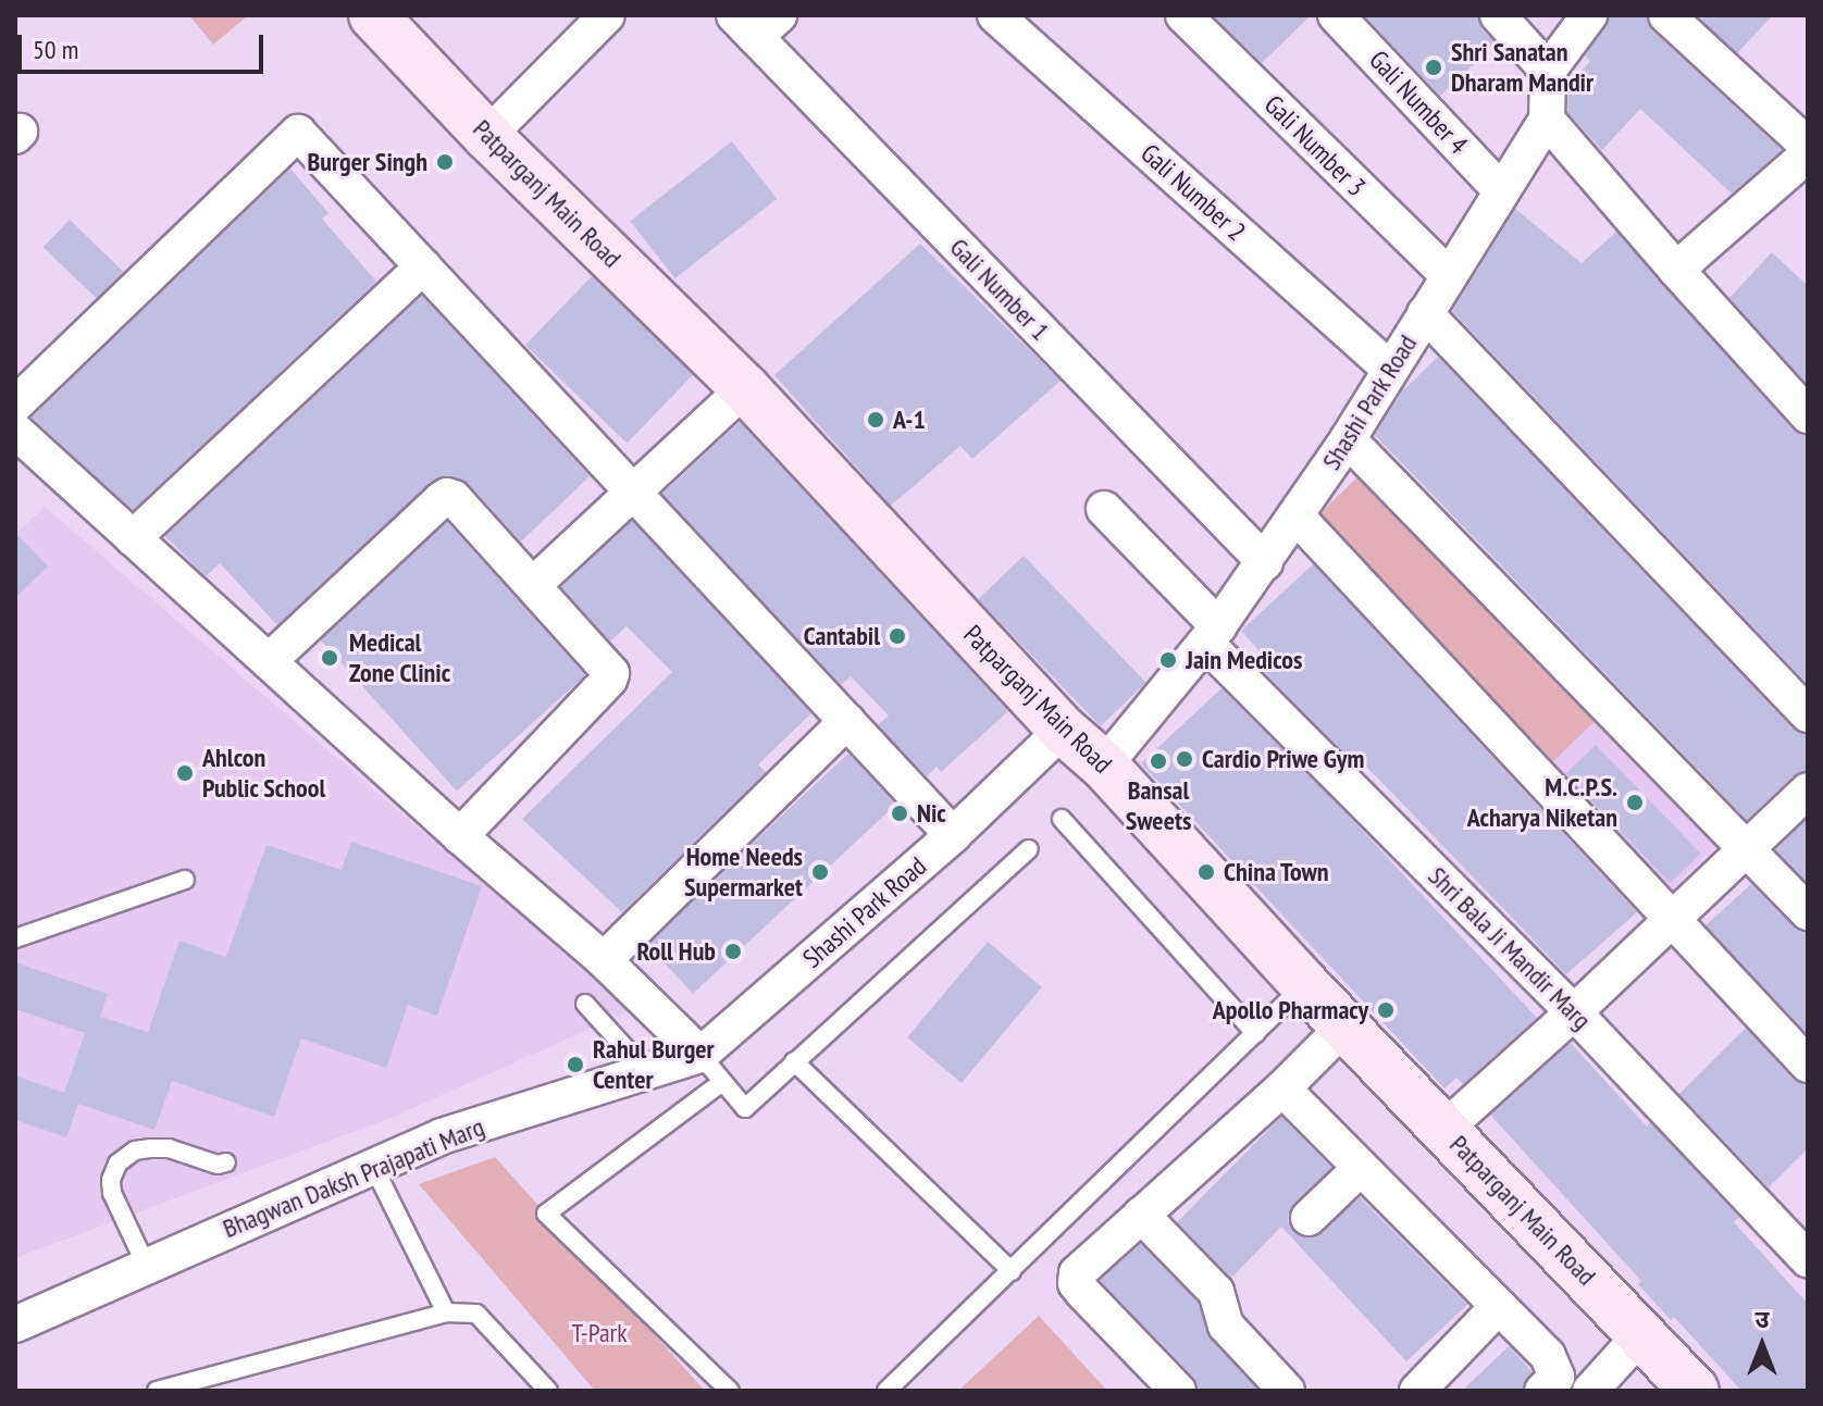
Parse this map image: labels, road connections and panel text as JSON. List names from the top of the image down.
{
  "streets": {
    "street": [
      "Gali Number 4",
      "Gali Number 3",
      "Gali Number 2",
      "Patparganj Main Road",
      "Gali Number 1",
      "Shashi Park Road",
      "Shri Bala Ji Mandir Marg",
      "Bhagwan Daksh Prajapati Marg"
    ]
  },
  "crossings": [
    ["Gali Number 4", "Shashi Park Road"],
    ["Gali Number 3", "Shashi Park Road"],
    ["Gali Number 2", "Shashi Park Road"],
    ["Patparganj Main Road", "Shashi Park Road"],
    ["Gali Number 1", "Shashi Park Road"],
    ["Shashi Park Road", "Shri Bala Ji Mandir Marg"],
    ["Shashi Park Road", "Bhagwan Daksh Prajapati Marg"]
  ],
  "parks": ["T-Park"],
  "places": [
    "Shri Sanatan Dharam Mandir",
    "Burger Singh",
    "A-1",
    "Cantabil",
    "Medical Zone Clinic",
    "Jain Medicos",
    "Cardio Priwe Gym",
    "Bansal Sweets",
    "Ahlcon Public School",
    "M.C.P.S. Acharya Niketan",
    "Nic",
    "Home Needs Supermarket",
    "China Town",
    "Roll Hub",
    "Apollo Pharmacy",
    "Rahul Burger Center"
  ],
  "scale_bar": "50 m",
  "north": "top"
}
